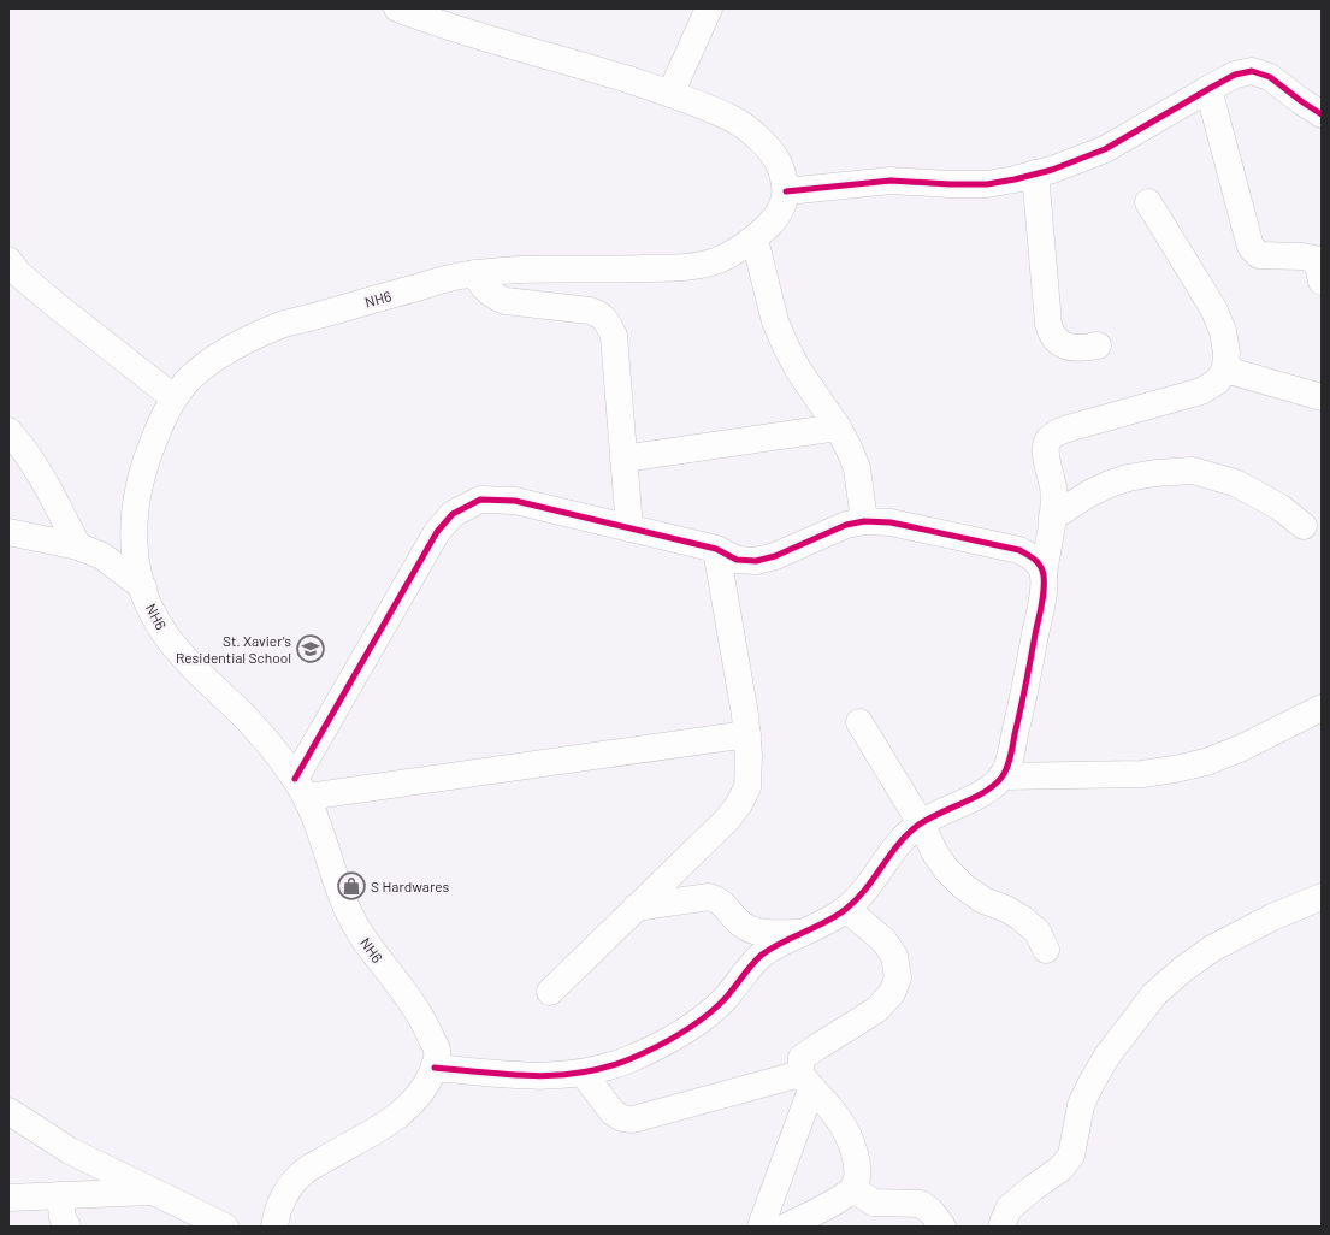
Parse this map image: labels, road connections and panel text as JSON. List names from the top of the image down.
{
  "streets": {
    "main road": ["NH6"]
  },
  "places": {
    "school or university": ["St. Xavier's Residential School"],
    "shop": ["S Hardwares"]
  }
}
